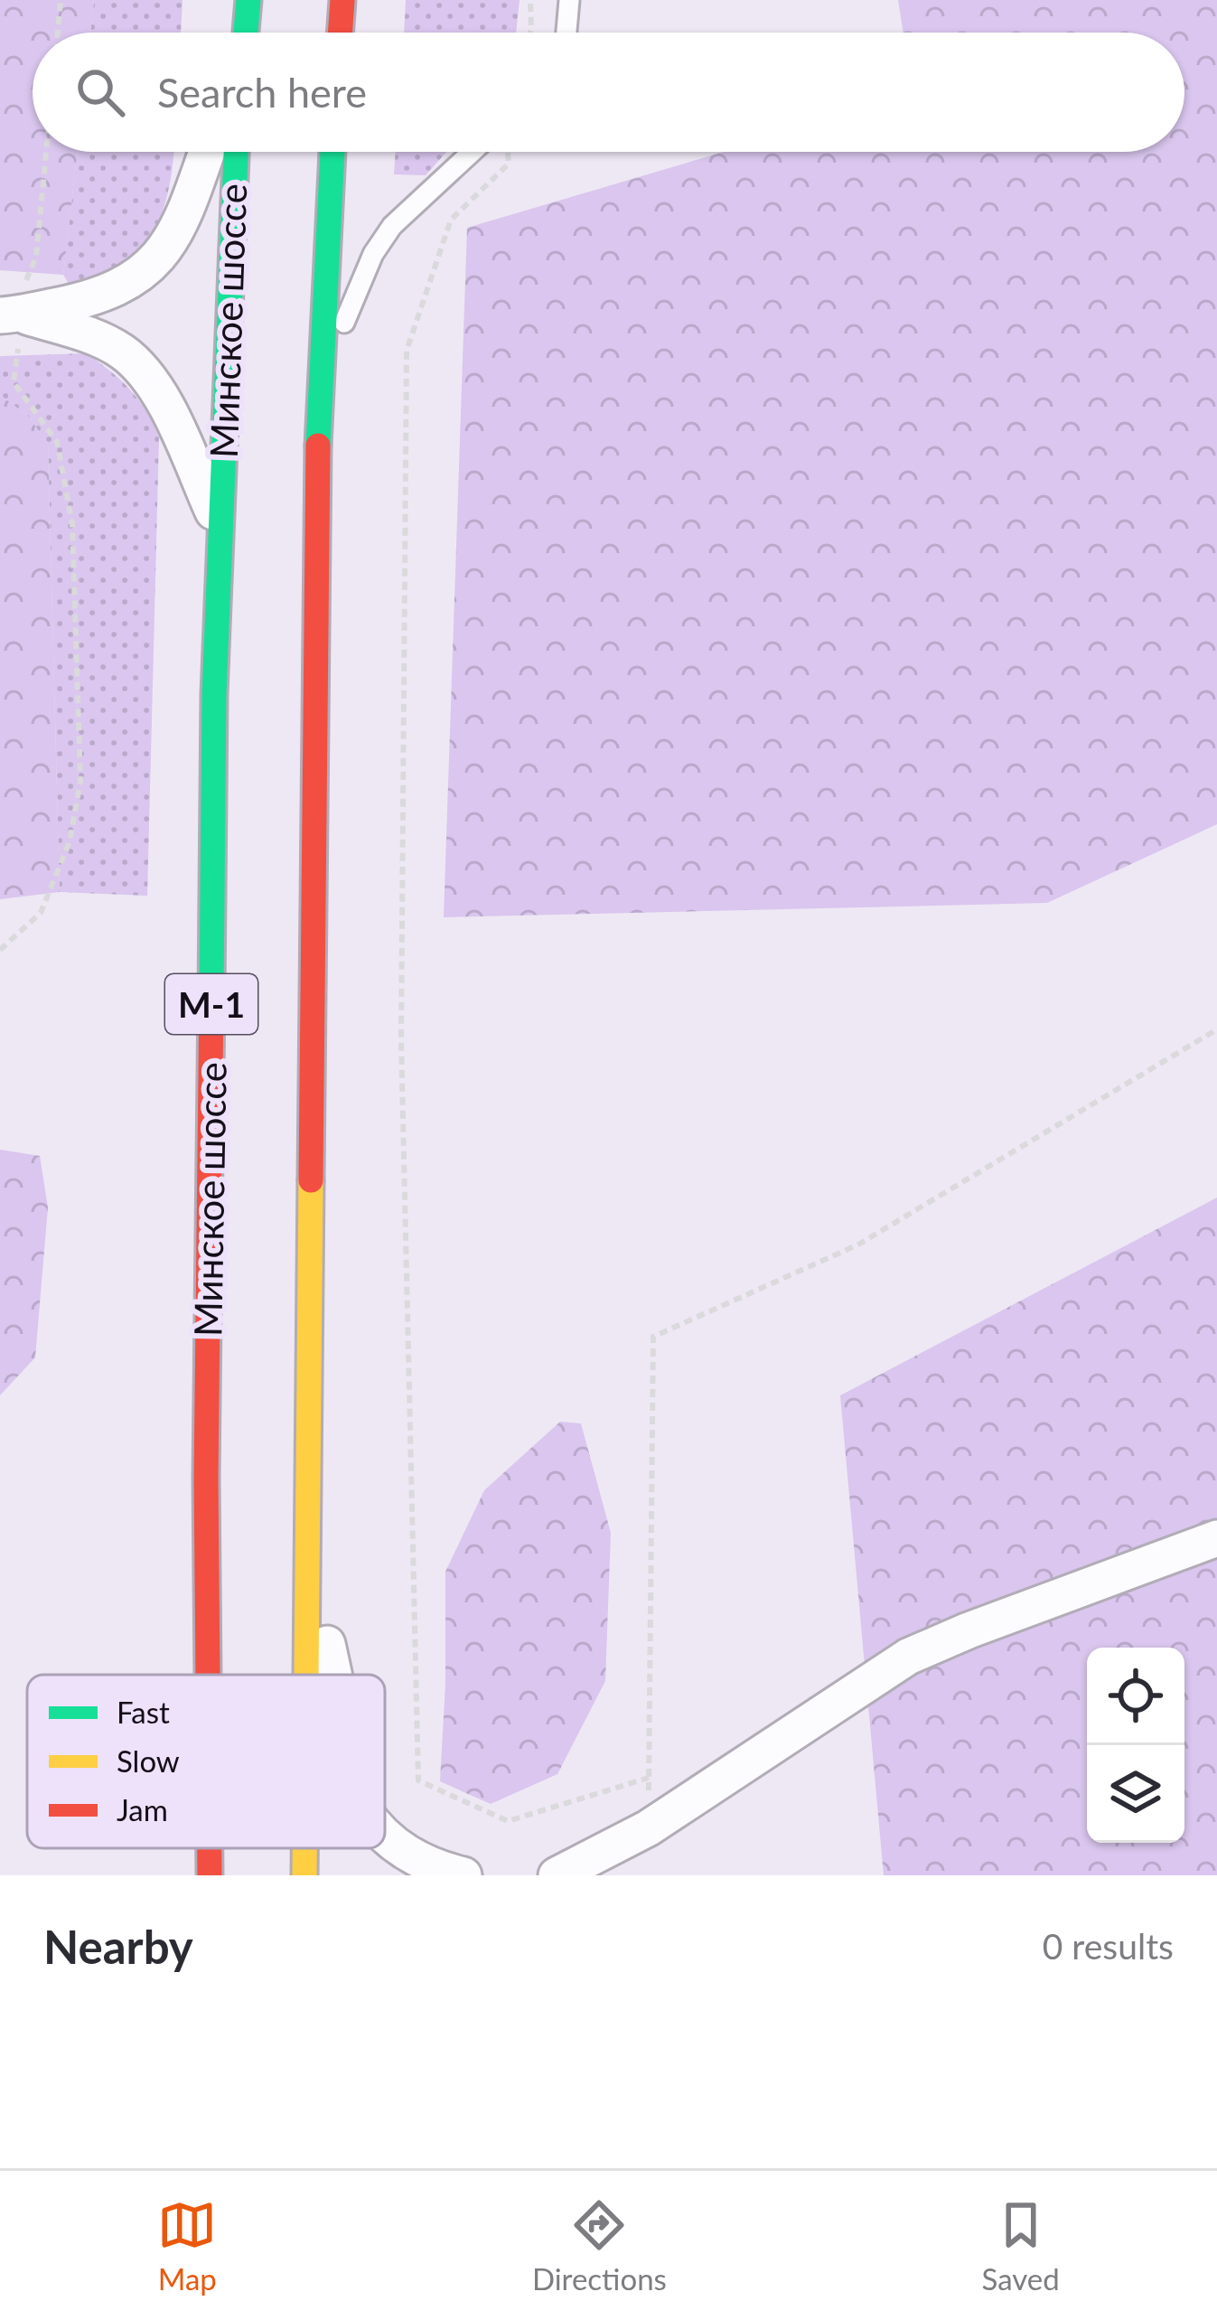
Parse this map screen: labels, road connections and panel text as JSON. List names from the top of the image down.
{
  "streets": {
    "highway": ["Минское шоссе", "М-1"]
  },
  "legend": ["Fast", "Slow", "Jam"],
  "page": {
    "search": "Search here",
    "heading": ["Nearby", "0 results"],
    "nav": ["Map", "Directions", "Saved"]
  }
}
